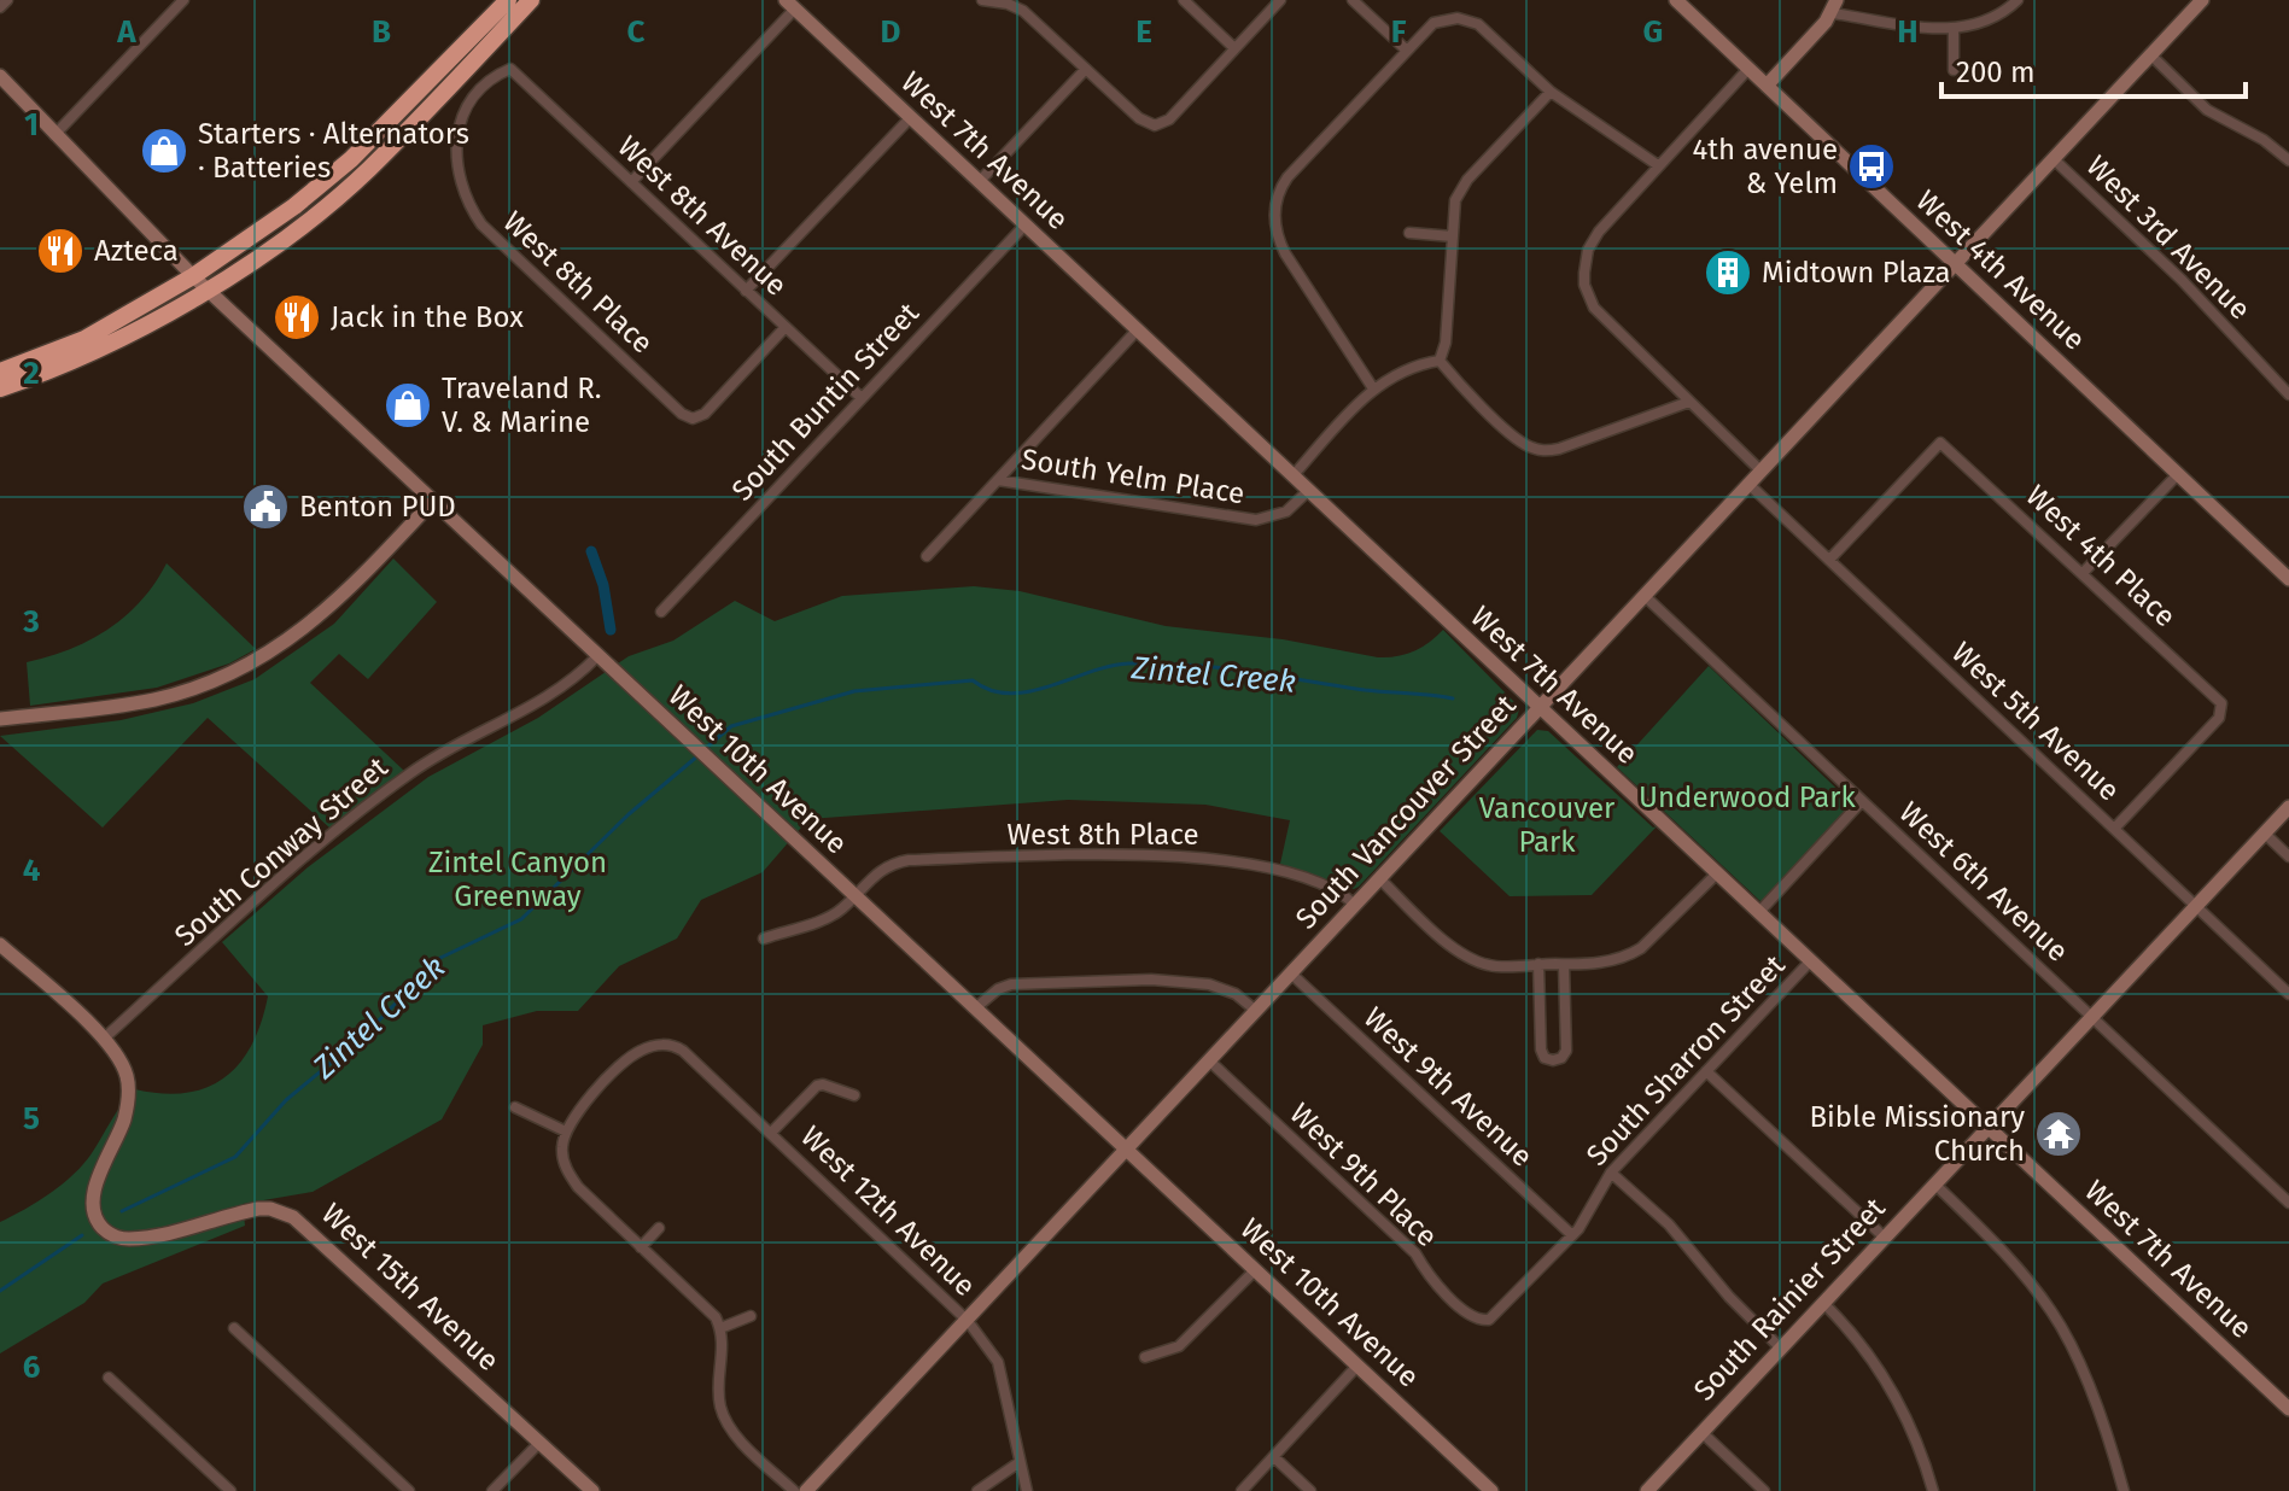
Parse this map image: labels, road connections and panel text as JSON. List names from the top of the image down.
{
  "streets": {
    "street": [
      "West 7th Avenue",
      "West 8th Avenue",
      "West 3rd Avenue",
      "West 4th Avenue",
      "West 8th Place",
      "South Buntin Street",
      "South Yelm Place",
      "West 4th Place",
      "West 5th Avenue",
      "West 10th Avenue",
      "South Vancouver Street",
      "South Conway Street",
      "West 6th Avenue",
      "South Sharron Street",
      "West 9th Avenue",
      "West 9th Place",
      "West 12th Avenue",
      "West 15th Avenue",
      "South Rainier Street"
    ]
  },
  "crossings": [
    ["West 7th Avenue", "South Buntin Street"],
    ["West 7th Avenue", "South Yelm Place"],
    ["West 7th Avenue", "South Vancouver Street"],
    ["West 7th Avenue", "South Sharron Street"],
    ["West 7th Avenue", "South Rainier Street"],
    ["West 8th Avenue", "West 8th Place"],
    ["West 8th Avenue", "South Buntin Street"],
    ["West 3rd Avenue", "South Vancouver Street"],
    ["West 4th Avenue", "South Vancouver Street"],
    ["West 8th Place", "West 10th Avenue"],
    ["West 8th Place", "South Vancouver Street"],
    ["West 4th Place", "West 5th Avenue"],
    ["West 5th Avenue", "South Vancouver Street"],
    ["West 5th Avenue", "South Rainier Street"],
    ["West 10th Avenue", "South Vancouver Street"],
    ["West 10th Avenue", "South Conway Street"],
    ["South Vancouver Street", "West 6th Avenue"],
    ["South Vancouver Street", "West 9th Avenue"],
    ["South Vancouver Street", "West 9th Place"],
    ["South Vancouver Street", "West 12th Avenue"],
    ["South Conway Street", "West 15th Avenue"],
    ["West 6th Avenue", "South Rainier Street"],
    ["South Sharron Street", "West 9th Avenue"],
    ["South Sharron Street", "West 9th Place"]
  ],
  "water": ["Zintel Creek"],
  "parks": ["Underwood Park", "Vancouver Park", "Zintel Canyon Greenway"],
  "places": {
    "shop": ["Starters · Alternators · Batteries", "Traveland R. V. & Marine"],
    "bus stop": ["4th avenue & Yelm"],
    "restaurant": ["Azteca", "Jack in the Box"],
    "building": ["Midtown Plaza"],
    "public building": ["Benton PUD"],
    "temple": ["Bible Missionary Church"]
  },
  "scale_bar": "200 m",
  "grid": {
    "columns": [
      "A",
      "B",
      "C",
      "D",
      "E",
      "F",
      "G",
      "H"
    ],
    "rows": [
      "1",
      "2",
      "3",
      "4",
      "5",
      "6"
    ]
  }
}
